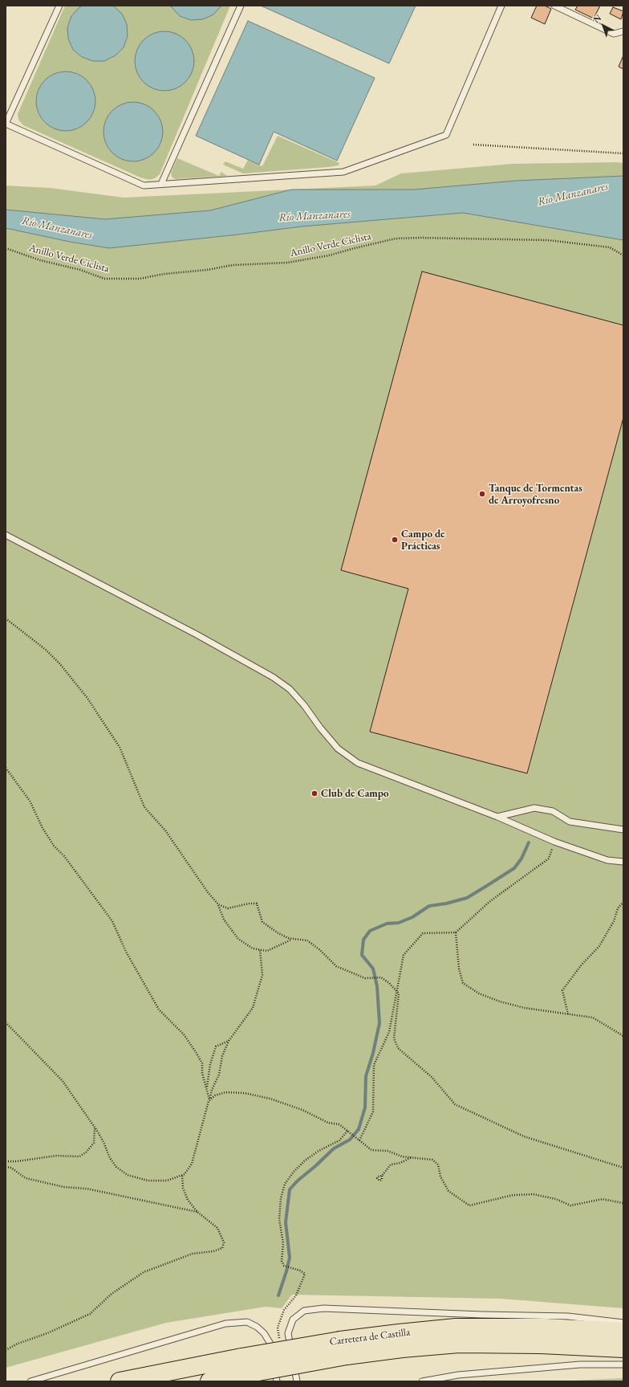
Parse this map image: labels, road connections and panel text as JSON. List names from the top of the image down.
{
  "streets": {
    "highway": ["Carretera de Castilla"],
    "path": ["Anillo Verde Ciclista"]
  },
  "water": ["Río Manzanares"],
  "places": ["Tanque de Tormentas de Arroyofresno", "Campo de Prácticas", "Club de Campo"],
  "north": "top left"
}
